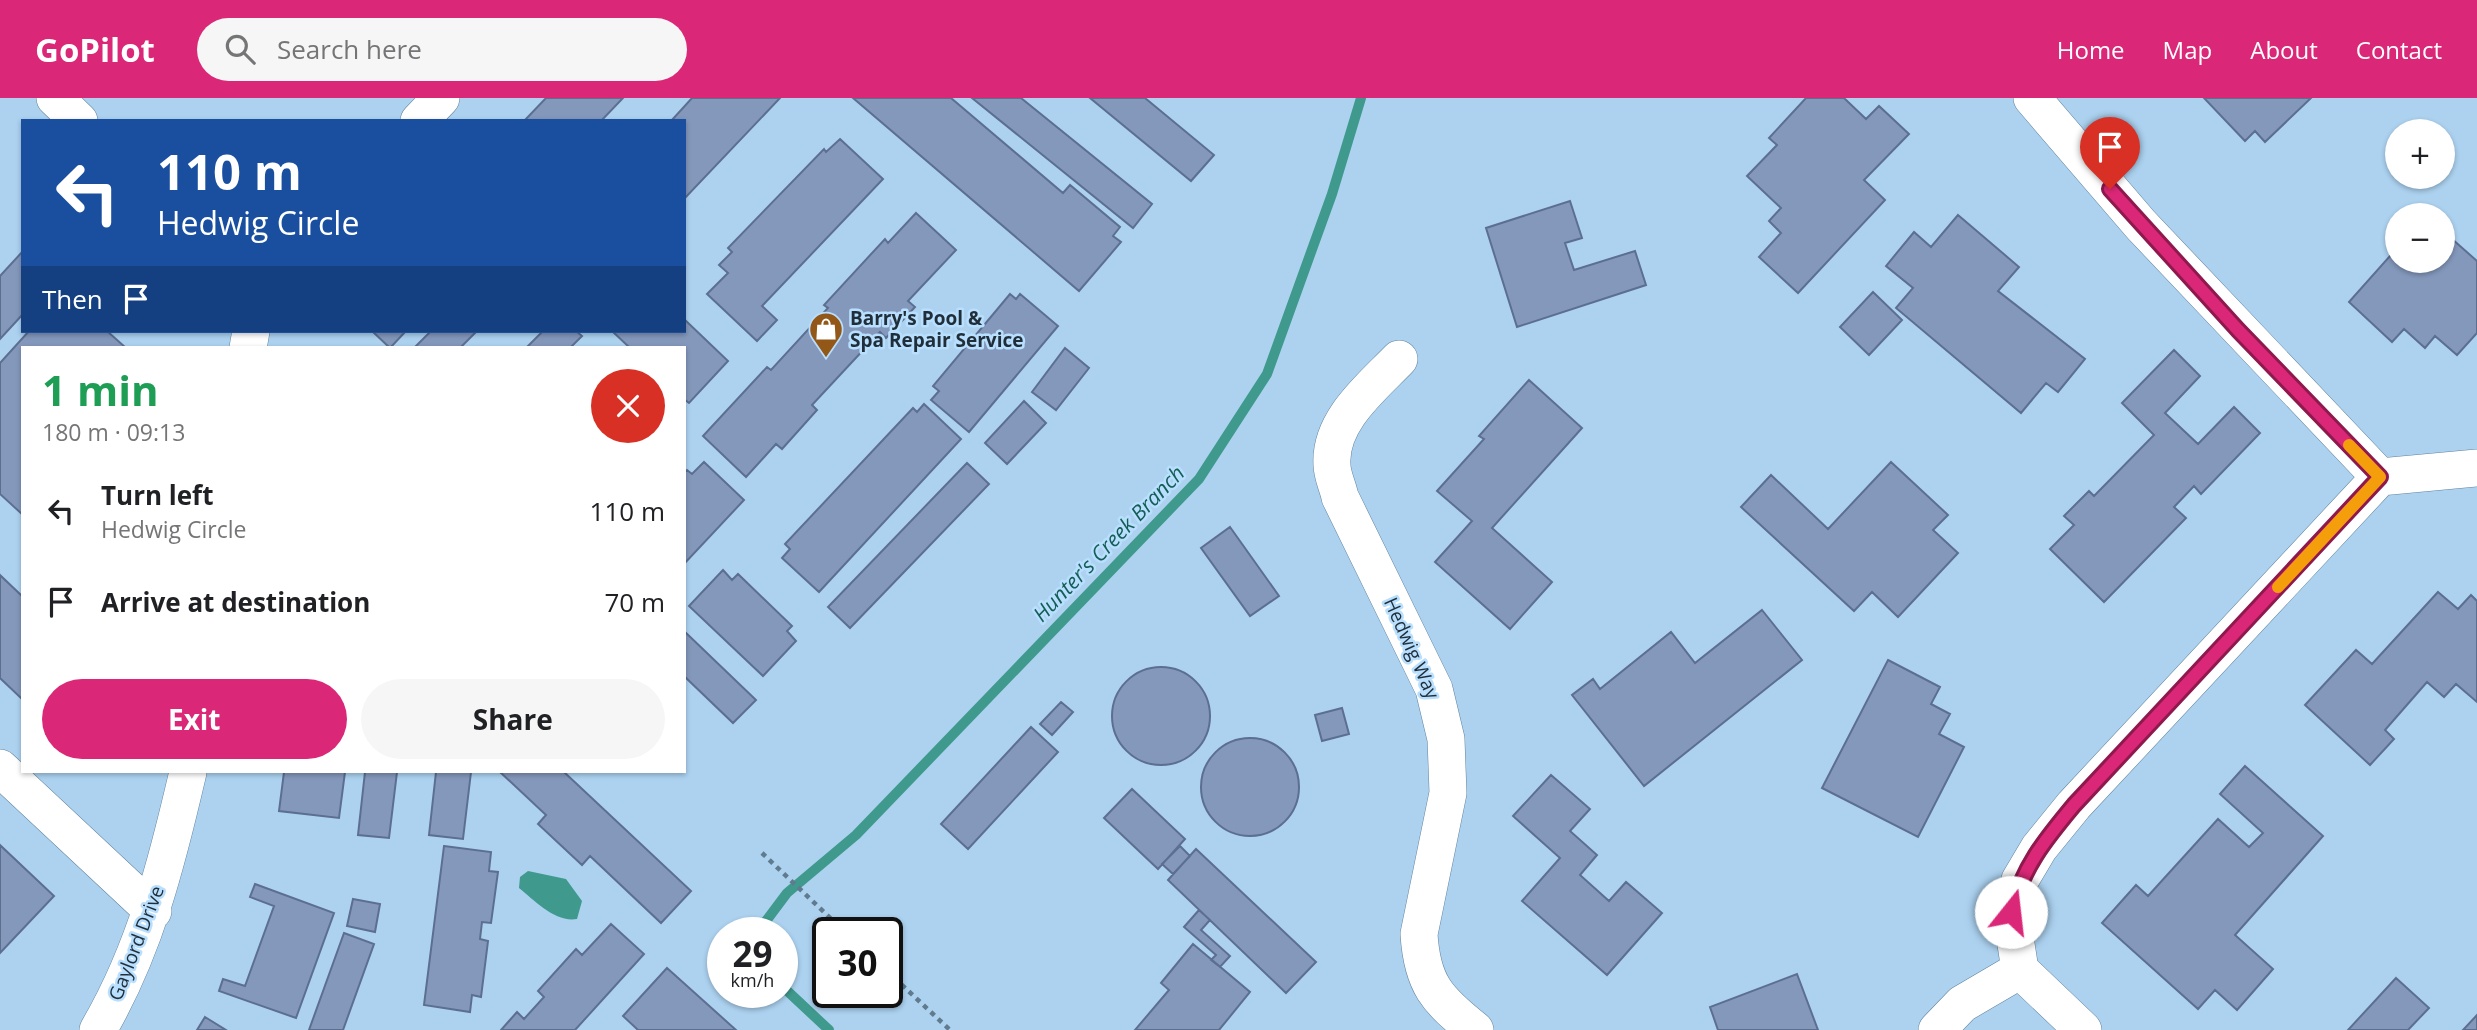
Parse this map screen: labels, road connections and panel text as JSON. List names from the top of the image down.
{
  "streets": {
    "street": ["Hedwig Way", "Gaylord Drive"]
  },
  "water": ["Hunter's Creek Branch"],
  "places": {
    "shop": ["Barry's Pool & Spa Repair Service"]
  },
  "page": {
    "header": "GoPilot",
    "search": "Search here",
    "nav": [
      "Home",
      "Map",
      "About",
      "Contact"
    ],
    "map_buttons": ["+", "−"],
    "turn": ["110 m", "Hedwig Circle"],
    "then": "Then",
    "heading": ["1 min", "180 m · 09:13"],
    "list": [
      {
        "name": "Turn left",
        "note": "Hedwig Circle",
        "value": "110 m"
      },
      {
        "name": "Arrive at destination",
        "value": "70 m"
      }
    ],
    "buttons": ["Exit", "Share"],
    "speed": "29 km/h",
    "limit": "30"
  }
}
